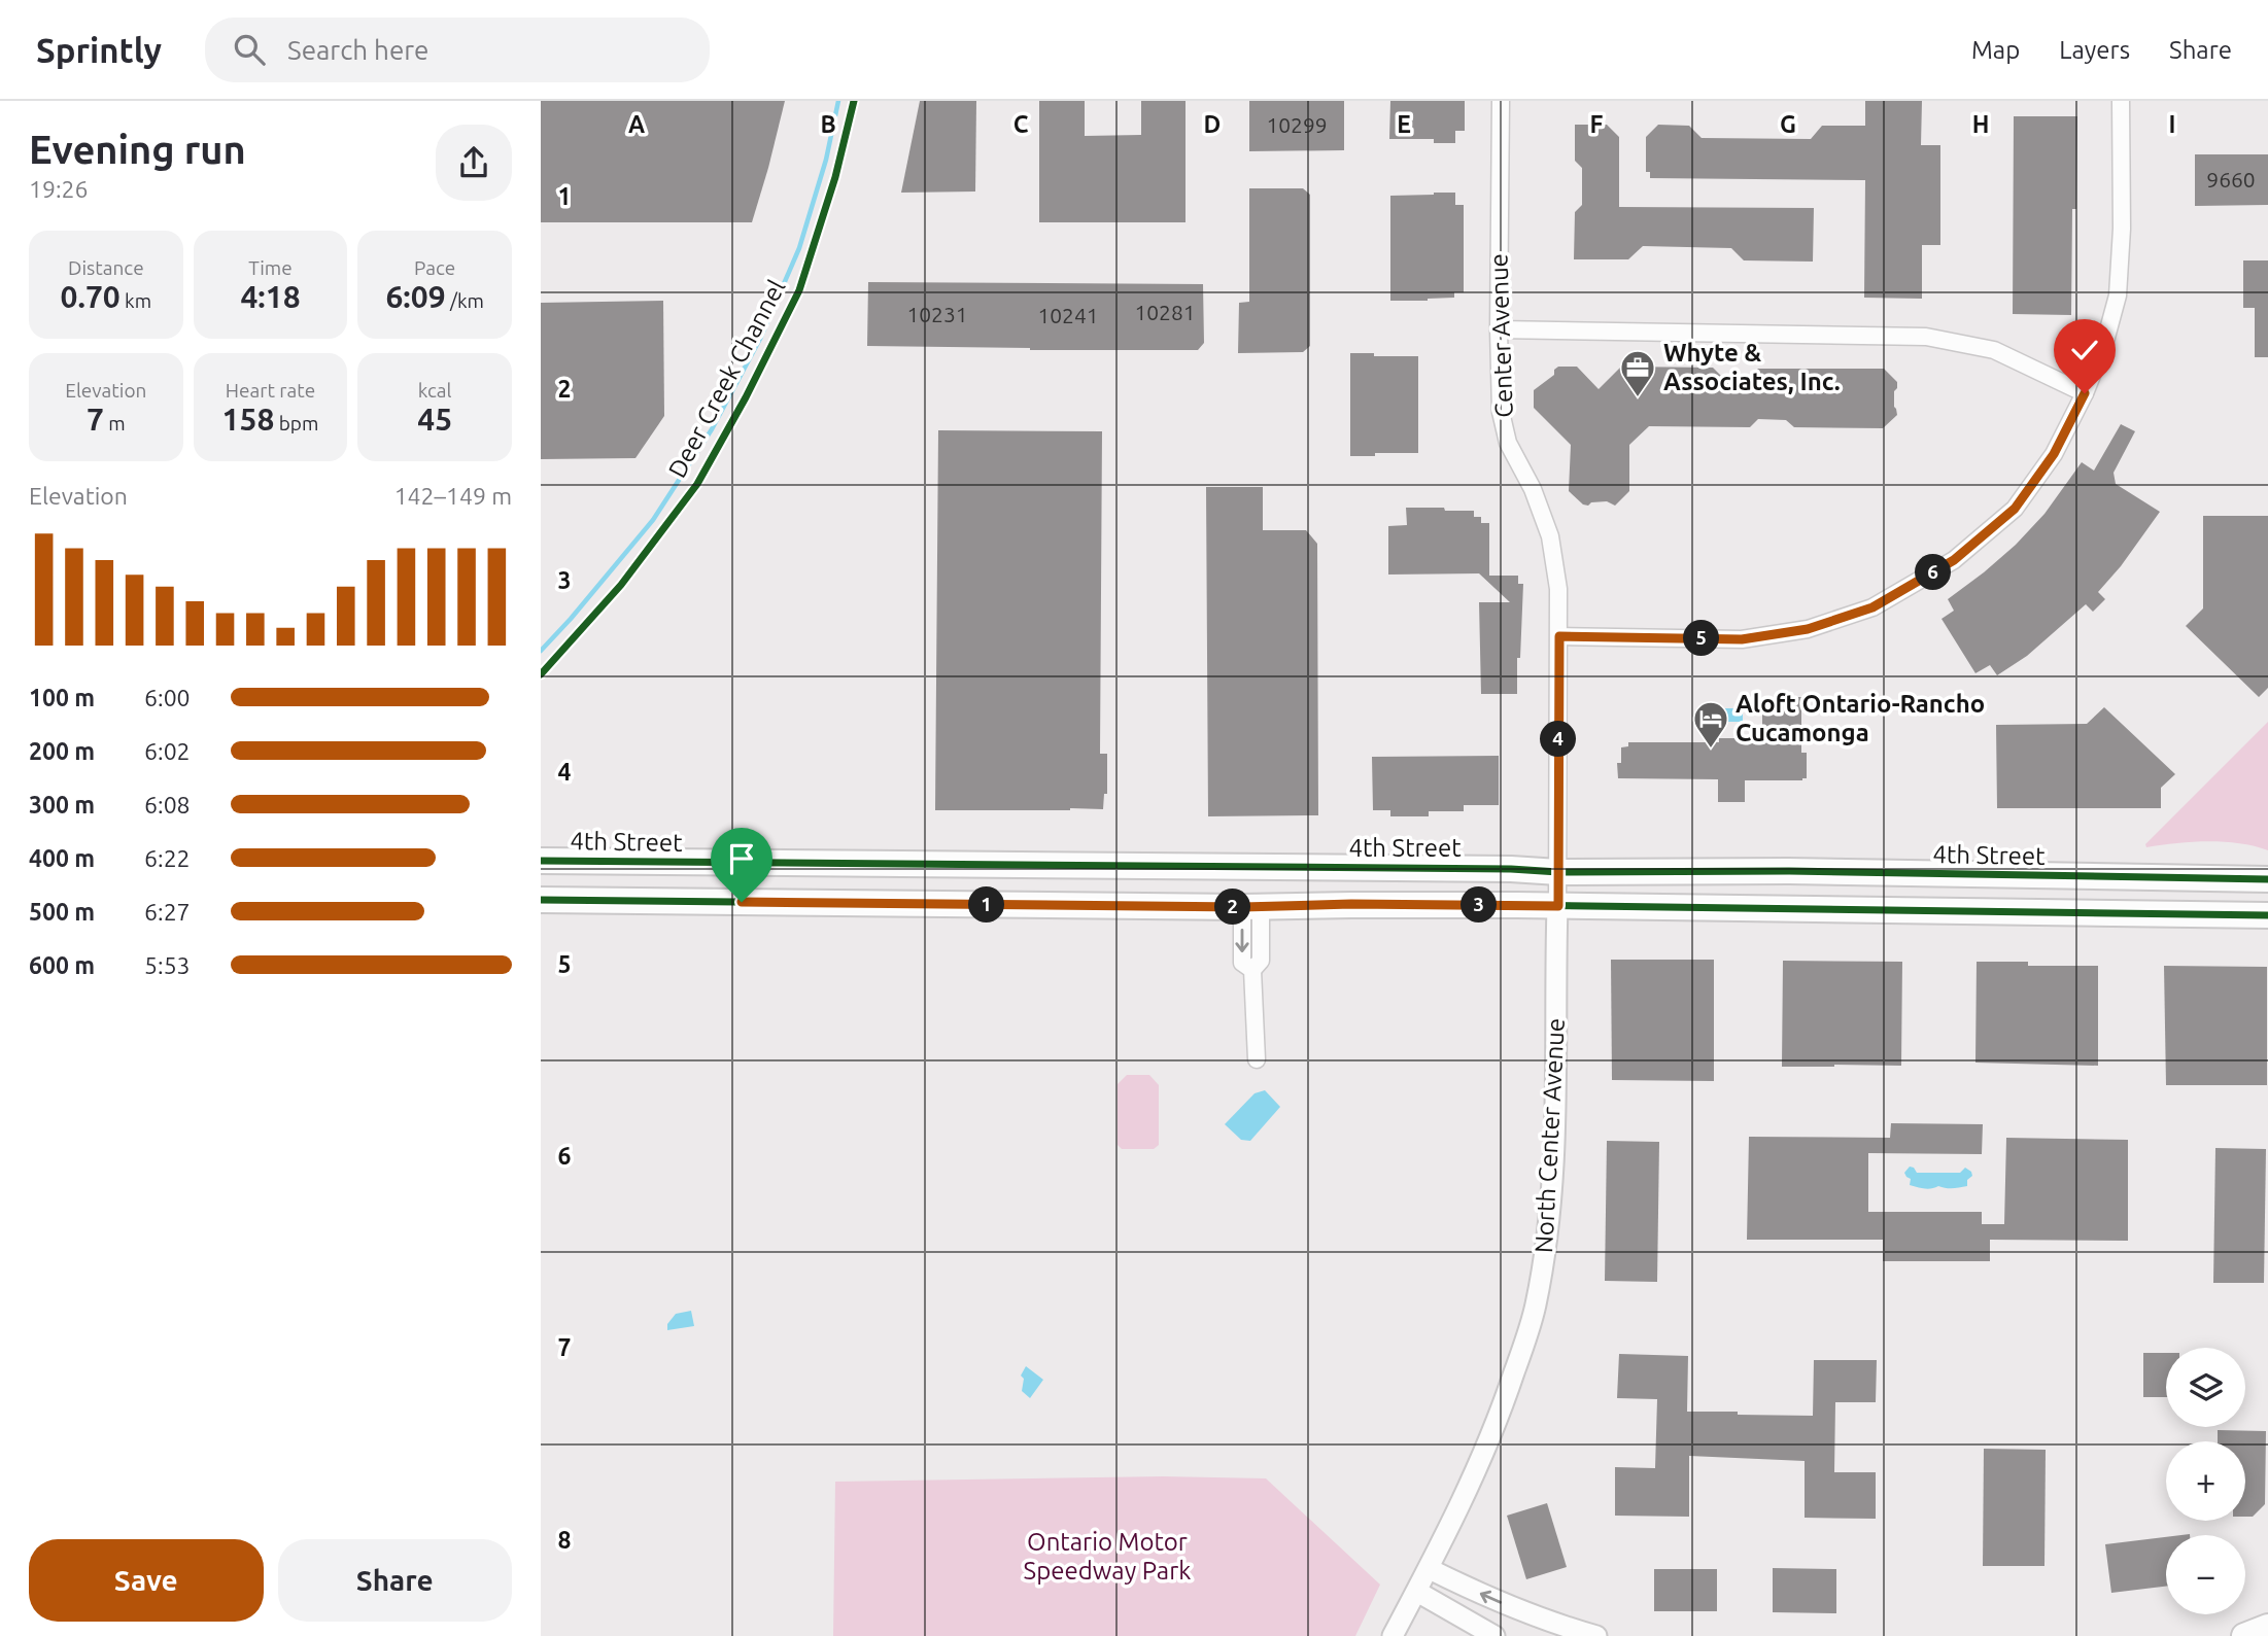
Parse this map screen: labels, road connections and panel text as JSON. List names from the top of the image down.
{
  "streets": {
    "main road": ["4th Street"],
    "street": ["Center Avenue", "North Center Avenue"],
    "cycle path": ["Deer Creek Channel"]
  },
  "crossings": [
    ["Center Avenue", "4th Street"],
    ["Center Avenue", "North Center Avenue"]
  ],
  "parks": ["Ontario Motor Speedway Park"],
  "places": {
    "office": ["Whyte & Associates, Inc."],
    "hotel": ["Aloft Ontario-Rancho Cucamonga"]
  },
  "house_numbers": [
    "10299",
    "9660",
    "10281",
    "10231",
    "10241"
  ],
  "page": {
    "header": "Sprintly",
    "search": "Search here",
    "nav": ["Map", "Layers", "Share"],
    "heading": ["Evening run", "19:26"],
    "stats": [
      ["Distance", "0.70 km"],
      ["Time", "4:18"],
      ["Pace", "6:09 /km"],
      ["Elevation", "7 m"],
      ["Heart rate", "158 bpm"],
      ["kcal", "45"]
    ],
    "chart": ["Elevation", "142–149 m"],
    "pins": [
      "6",
      "5",
      "4",
      "1",
      "3",
      "2"
    ],
    "list": [
      {
        "name": "100 m",
        "note": "6:00"
      },
      {
        "name": "200 m",
        "note": "6:02"
      },
      {
        "name": "300 m",
        "note": "6:08"
      },
      {
        "name": "400 m",
        "note": "6:22"
      },
      {
        "name": "500 m",
        "note": "6:27"
      },
      {
        "name": "600 m",
        "note": "5:53"
      }
    ],
    "map_buttons": ["+", "−"],
    "buttons": ["Save", "Share"]
  },
  "grid": {
    "columns": [
      "A",
      "B",
      "C",
      "D",
      "E",
      "F",
      "G",
      "H",
      "I"
    ],
    "rows": [
      "1",
      "2",
      "3",
      "4",
      "5",
      "6",
      "7",
      "8"
    ]
  }
}
